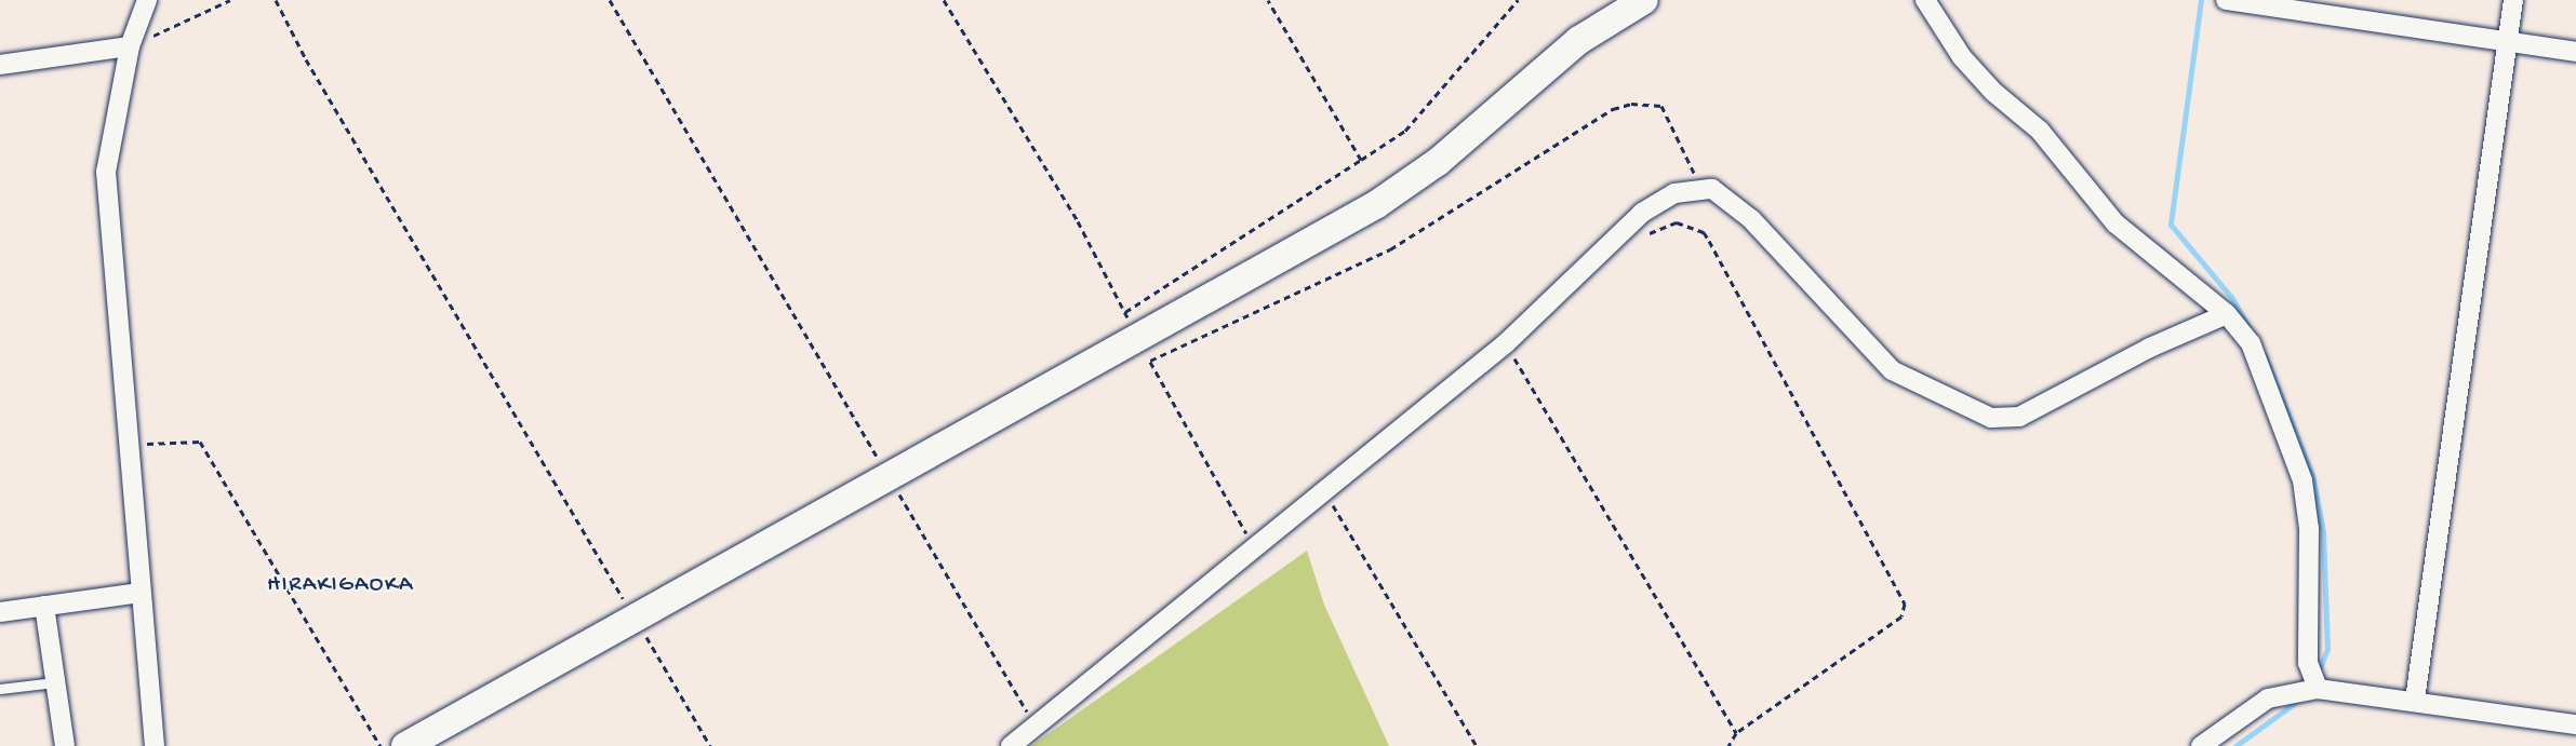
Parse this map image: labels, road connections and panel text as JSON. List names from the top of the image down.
{
  "districts": ["HIRAKIGAOKA"]
}
